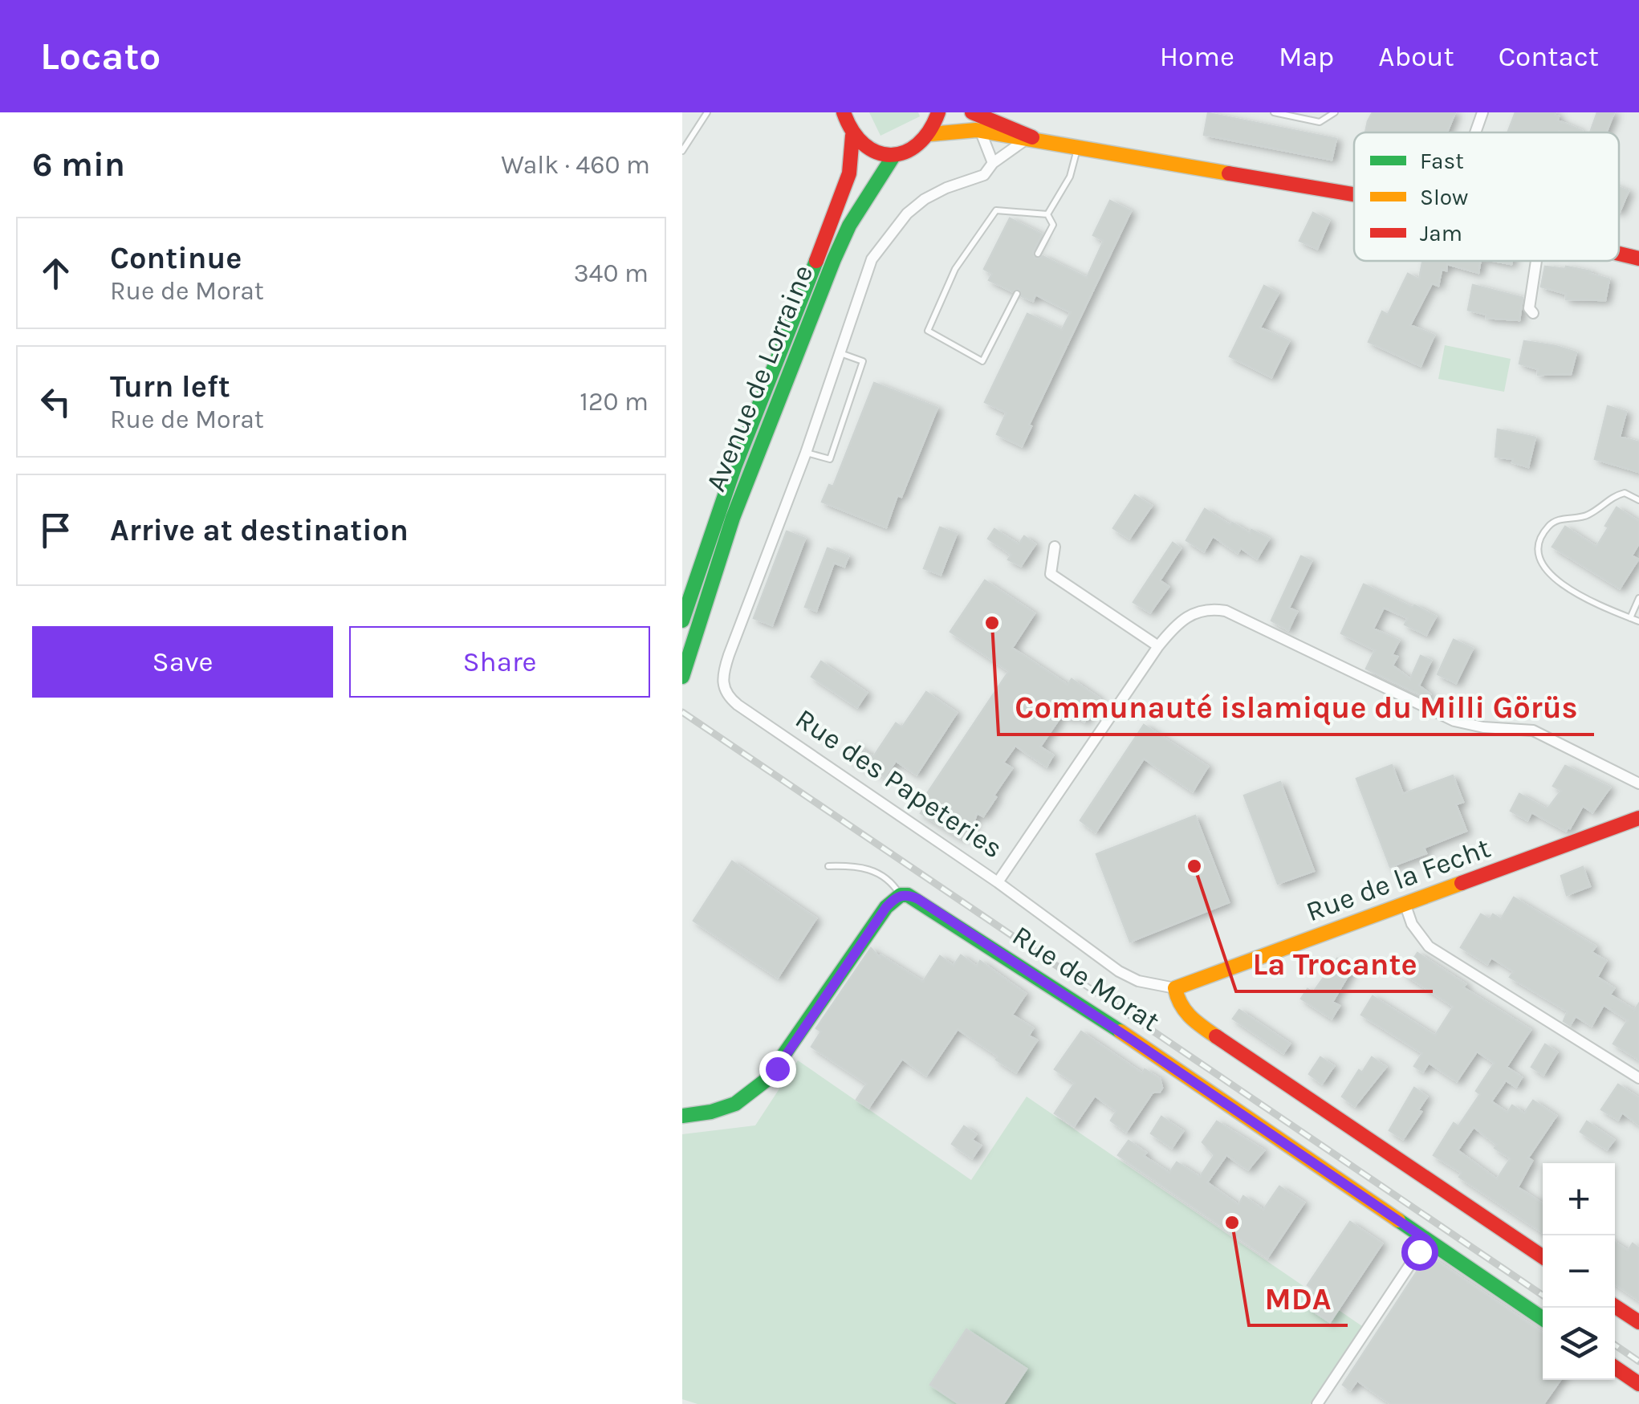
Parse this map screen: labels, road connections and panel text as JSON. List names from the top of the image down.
{
  "streets": {
    "street": [
      "Avenue de Lorraine",
      "Rue des Papeteries",
      "Rue de la Fecht",
      "Rue de Morat"
    ]
  },
  "crossings": [
    ["Rue des Papeteries", "Rue de la Fecht"]
  ],
  "places": ["Communauté islamique du Milli Görüs", "La Trocante", "MDA"],
  "legend": ["Fast", "Slow", "Jam"],
  "page": {
    "header": "Locato",
    "nav": [
      "Home",
      "Map",
      "About",
      "Contact"
    ],
    "heading": ["6 min", "Walk · 460 m"],
    "list": [
      ["Continue", "Rue de Morat", "340 m"],
      ["Turn left", "Rue de Morat", "120 m"],
      "Arrive at destination"
    ],
    "buttons": ["Save", "Share"],
    "map_buttons": ["+", "−"]
  }
}
